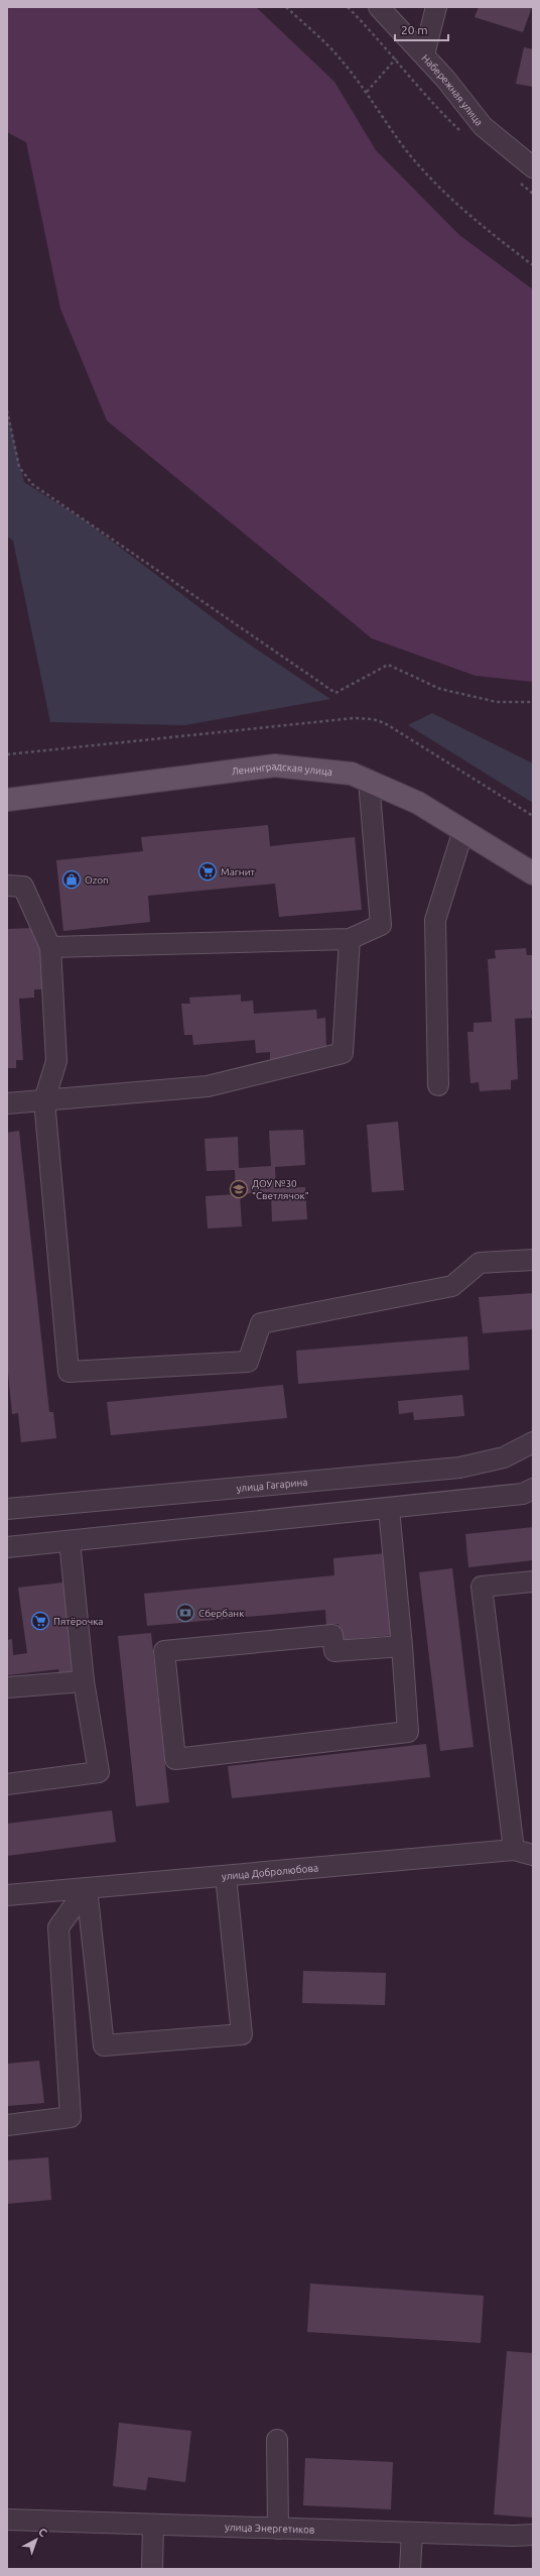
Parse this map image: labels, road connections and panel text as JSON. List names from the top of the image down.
{
  "streets": {
    "main road": ["Ленинградская улица"],
    "street": [
      "Набережная улица",
      "улица Гагарина",
      "улица Добролюбова",
      "улица Энергетиков"
    ]
  },
  "places": {
    "supermarket": ["Магнит", "Пятёрочка"],
    "shop": ["Ozon"],
    "school or university": ["ДОУ №30 \"Светлячок\""],
    "bank": ["Сбербанк"]
  },
  "scale_bar": "20 m",
  "north": "top right"
}
